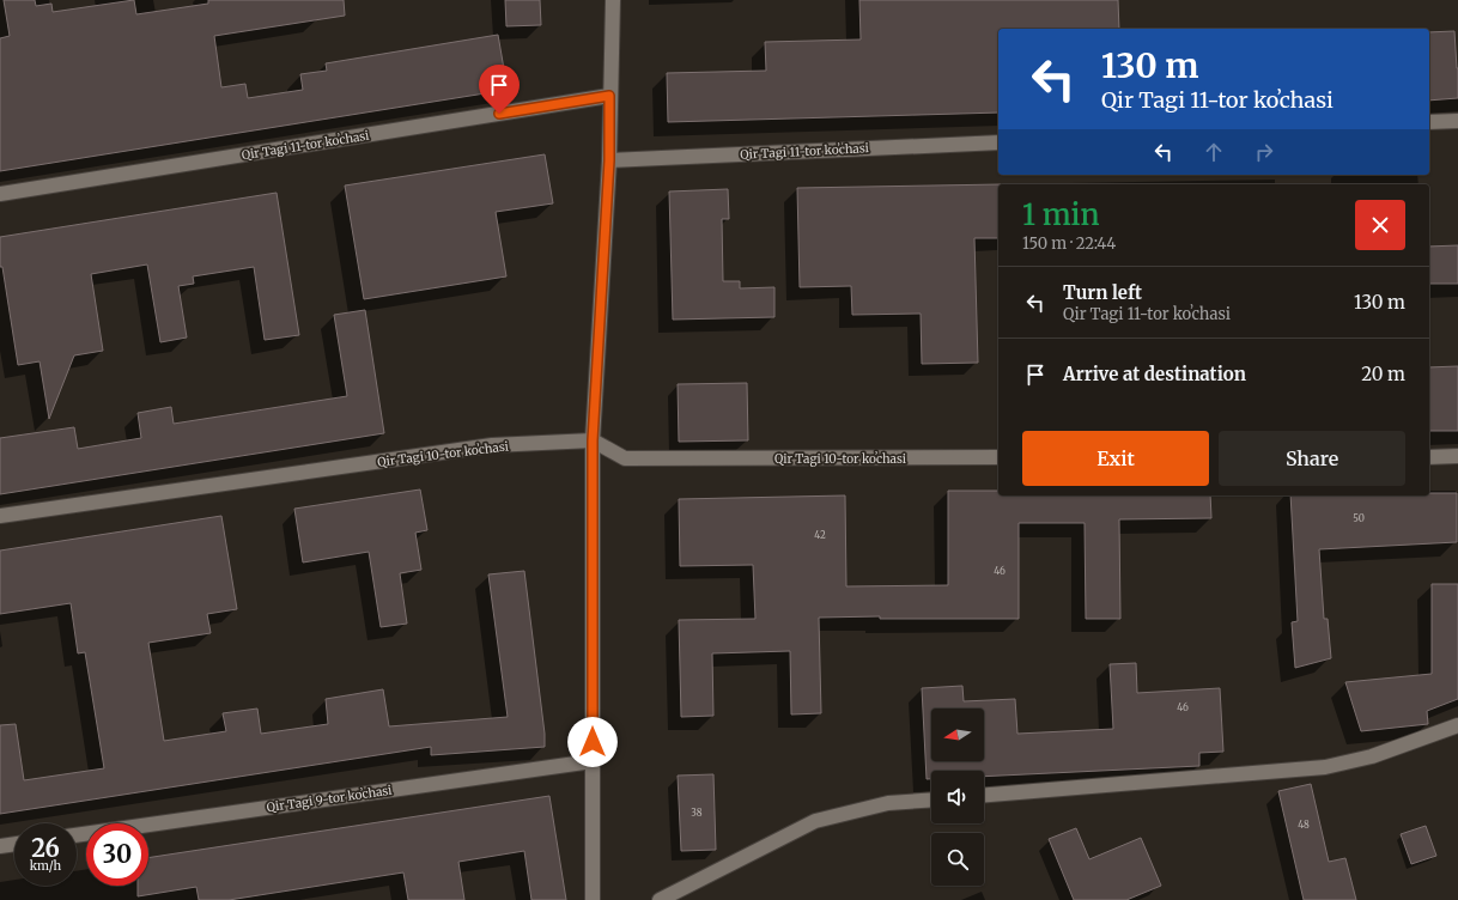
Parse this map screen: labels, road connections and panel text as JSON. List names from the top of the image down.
{
  "streets": {
    "street": ["Qir Tagi 11-tor koʼchasi", "Qir Tagi 10-tor koʼchasi", "Qir Tagi 9-tor koʼchasi"]
  },
  "house_numbers": [
    "50",
    "42",
    "46",
    "46",
    "38",
    "48"
  ],
  "north": "left",
  "page": {
    "turn": ["130 m", "Qir Tagi 11-tor koʼchasi"],
    "heading": ["1 min", "150 m · 22:44"],
    "list": [
      {
        "name": "Turn left",
        "note": "Qir Tagi 11-tor koʼchasi",
        "value": "130 m"
      },
      {
        "name": "Arrive at destination",
        "value": "20 m"
      }
    ],
    "buttons": ["Exit", "Share"],
    "speed": "26 km/h",
    "limit": "30"
  }
}
